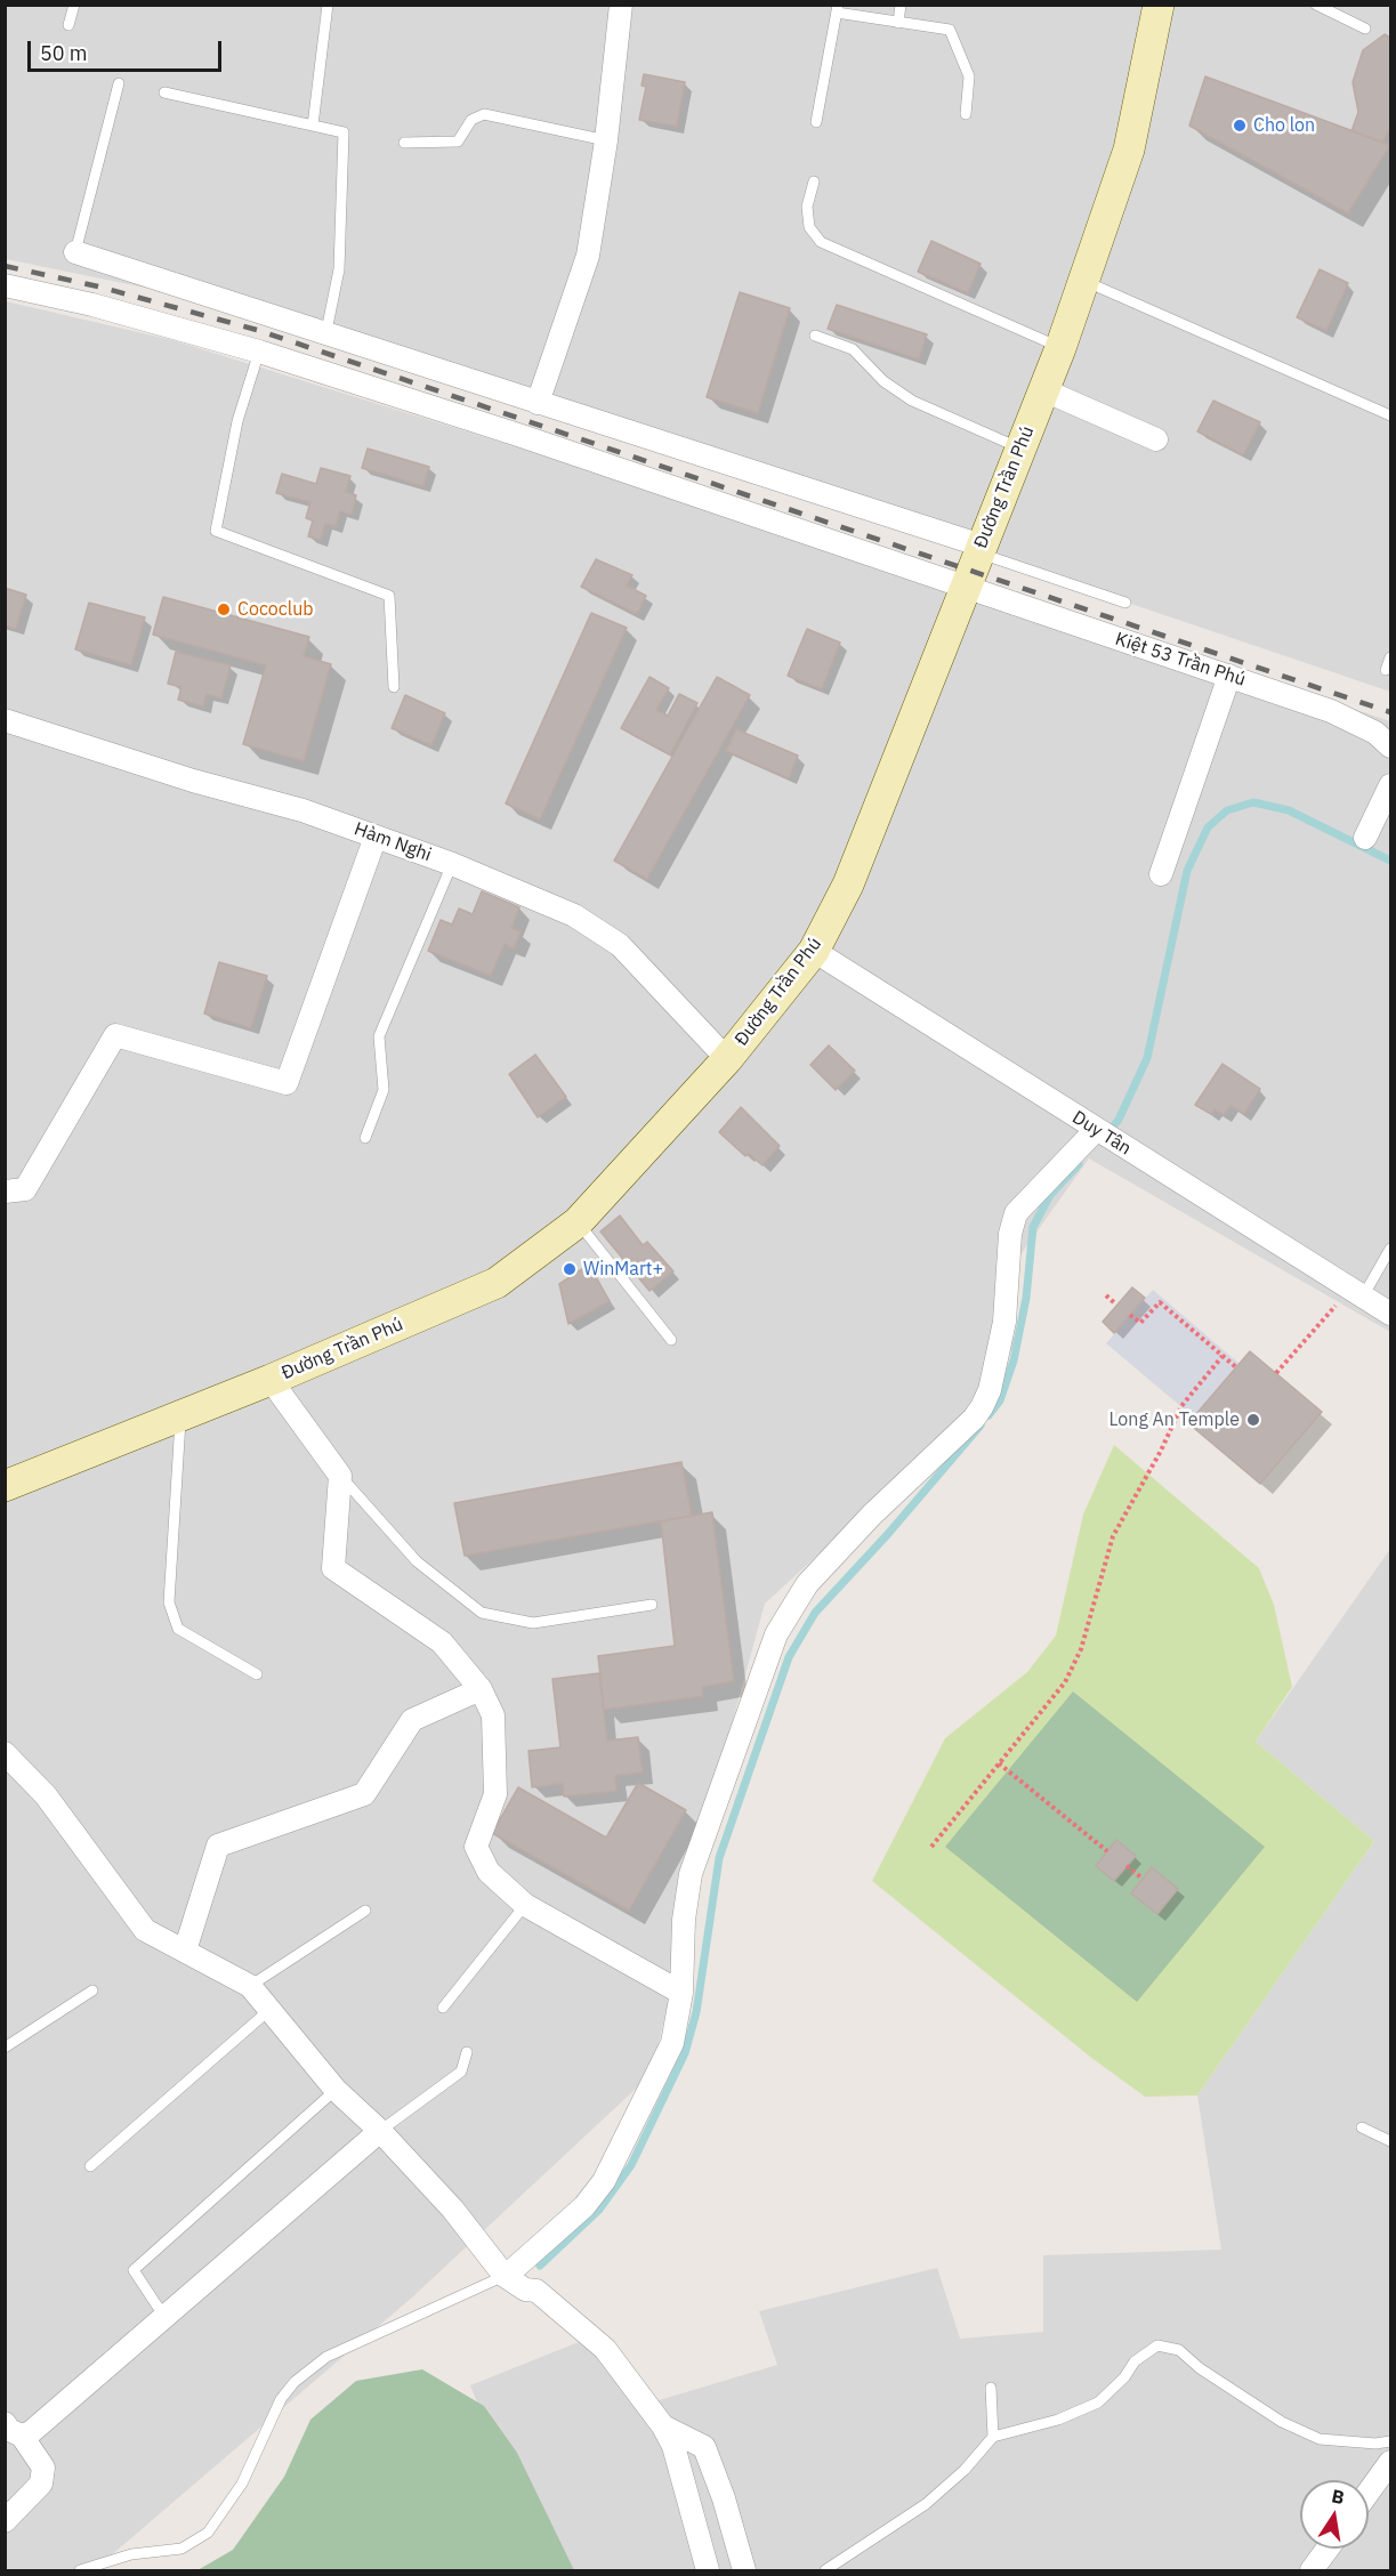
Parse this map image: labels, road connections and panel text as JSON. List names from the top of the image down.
{
  "streets": {
    "street": [
      "Đường Trần Phú",
      "Kiệt 53 Trần Phú",
      "Hàm Nghi",
      "Duy Tân"
    ]
  },
  "crossings": [
    ["Đường Trần Phú", "Kiệt 53 Trần Phú"],
    ["Đường Trần Phú", "Hàm Nghi"],
    ["Đường Trần Phú", "Duy Tân"]
  ],
  "places": [
    "Cho lon",
    "Cococlub",
    "WinMart+",
    "Long An Temple"
  ],
  "scale_bar": "50 m",
  "north": "top"
}
